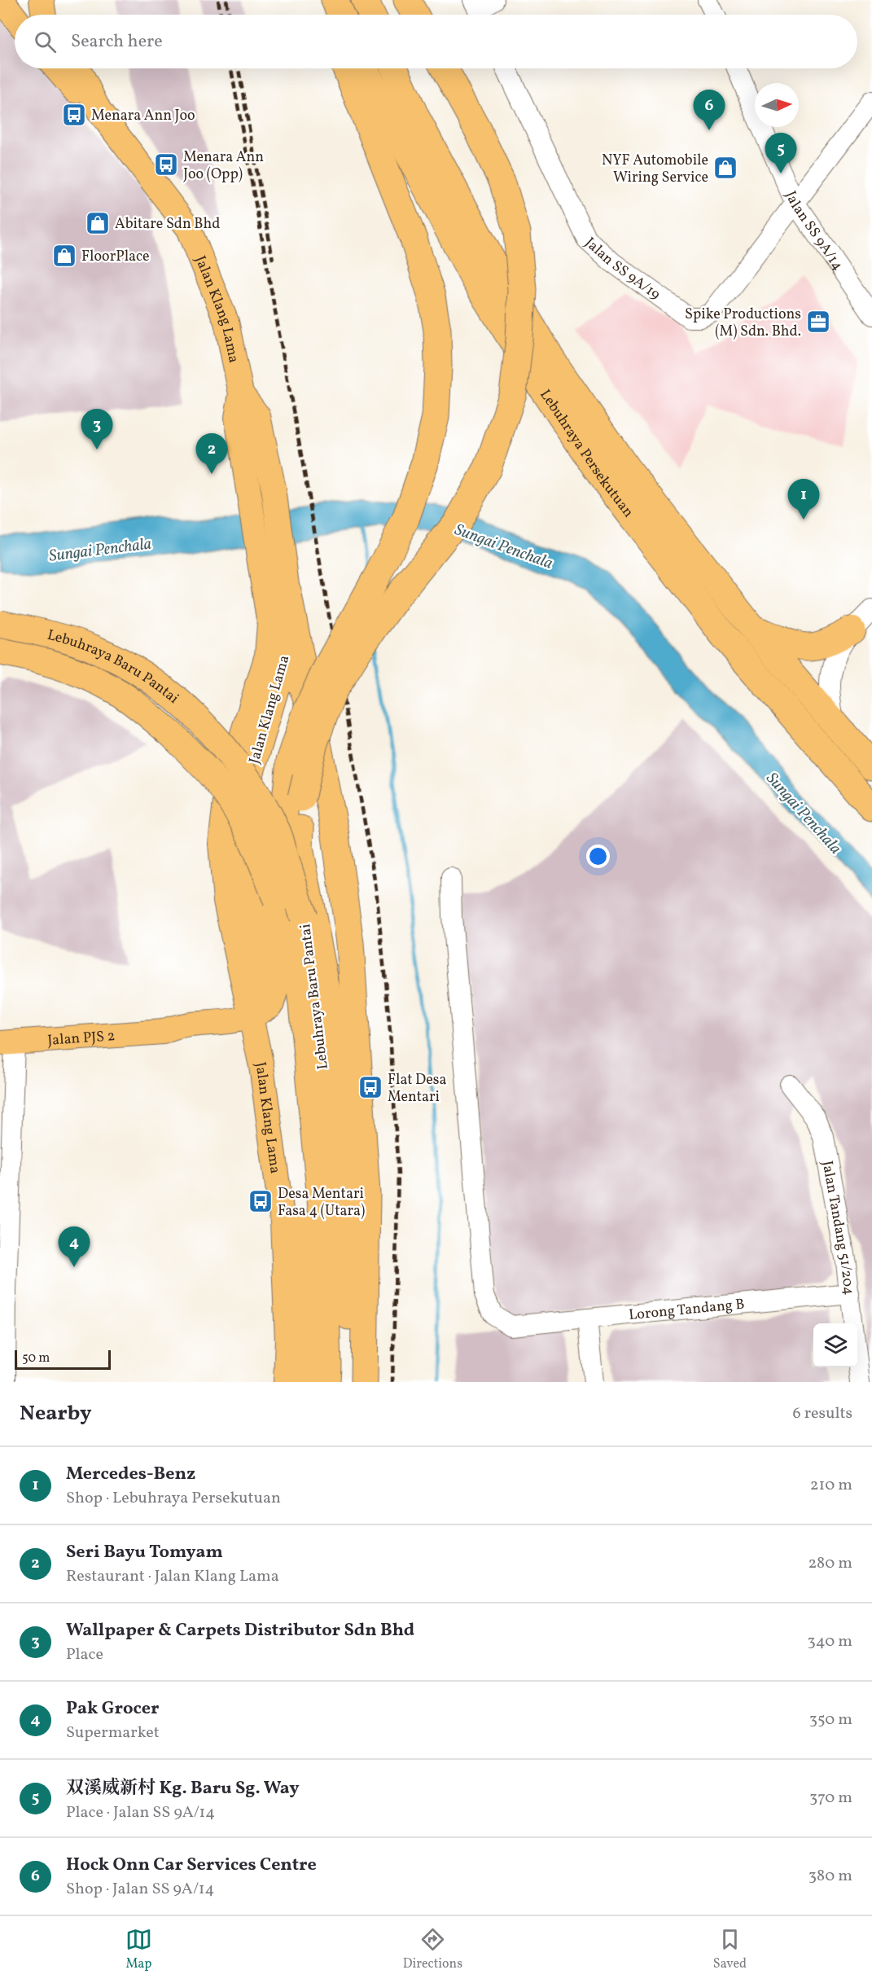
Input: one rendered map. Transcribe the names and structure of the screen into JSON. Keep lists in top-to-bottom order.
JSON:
{
  "streets": {
    "highway": ["Lebuhraya Persekutuan", "Lebuhraya Baru Pantai"],
    "main road": ["Jalan Klang Lama", "Jalan PJS 2"],
    "street": [
      "Jalan SS 9A/14",
      "Jalan SS 9A/19",
      "Jalan Tandang 51/204",
      "Lorong Tandang B"
    ]
  },
  "crossings": [
    ["Jalan SS 9A/14", "Jalan SS 9A/19"],
    ["Jalan Klang Lama", "Jalan PJS 2"],
    ["Jalan Tandang 51/204", "Lorong Tandang B"]
  ],
  "water": ["Sungai Penchala"],
  "places": {
    "bus stop": [
      "Menara Ann Joo",
      "Menara Ann Joo (Opp)",
      "Flat Desa Mentari",
      "Desa Mentari Fasa 4 (Utara)"
    ],
    "shop": ["NYF Automobile Wiring Service", "Abitare Sdn Bhd", "FloorPlace"],
    "office": ["Spike Productions (M) Sdn. Bhd."]
  },
  "scale_bar": "50 m",
  "north": "right",
  "page": {
    "search": "Search here",
    "pins": [
      "6",
      "5",
      "3",
      "2",
      "1",
      "4"
    ],
    "scale": "50 m",
    "heading": ["Nearby", "6 results"],
    "list": [
      {
        "mark": "1",
        "name": "Mercedes-Benz",
        "note": "Shop · Lebuhraya Persekutuan",
        "value": "210 m"
      },
      {
        "mark": "2",
        "name": "Seri Bayu Tomyam",
        "note": "Restaurant · Jalan Klang Lama",
        "value": "280 m"
      },
      {
        "mark": "3",
        "name": "Wallpaper & Carpets Distributor Sdn Bhd",
        "note": "Place",
        "value": "340 m"
      },
      {
        "mark": "4",
        "name": "Pak Grocer",
        "note": "Supermarket",
        "value": "350 m"
      },
      {
        "mark": "5",
        "name": "双溪威新村 Kg. Baru Sg. Way",
        "note": "Place · Jalan SS 9A/14",
        "value": "370 m"
      },
      {
        "mark": "6",
        "name": "Hock Onn Car Services Centre",
        "note": "Shop · Jalan SS 9A/14",
        "value": "380 m"
      }
    ],
    "nav": ["Map", "Directions", "Saved"]
  }
}
